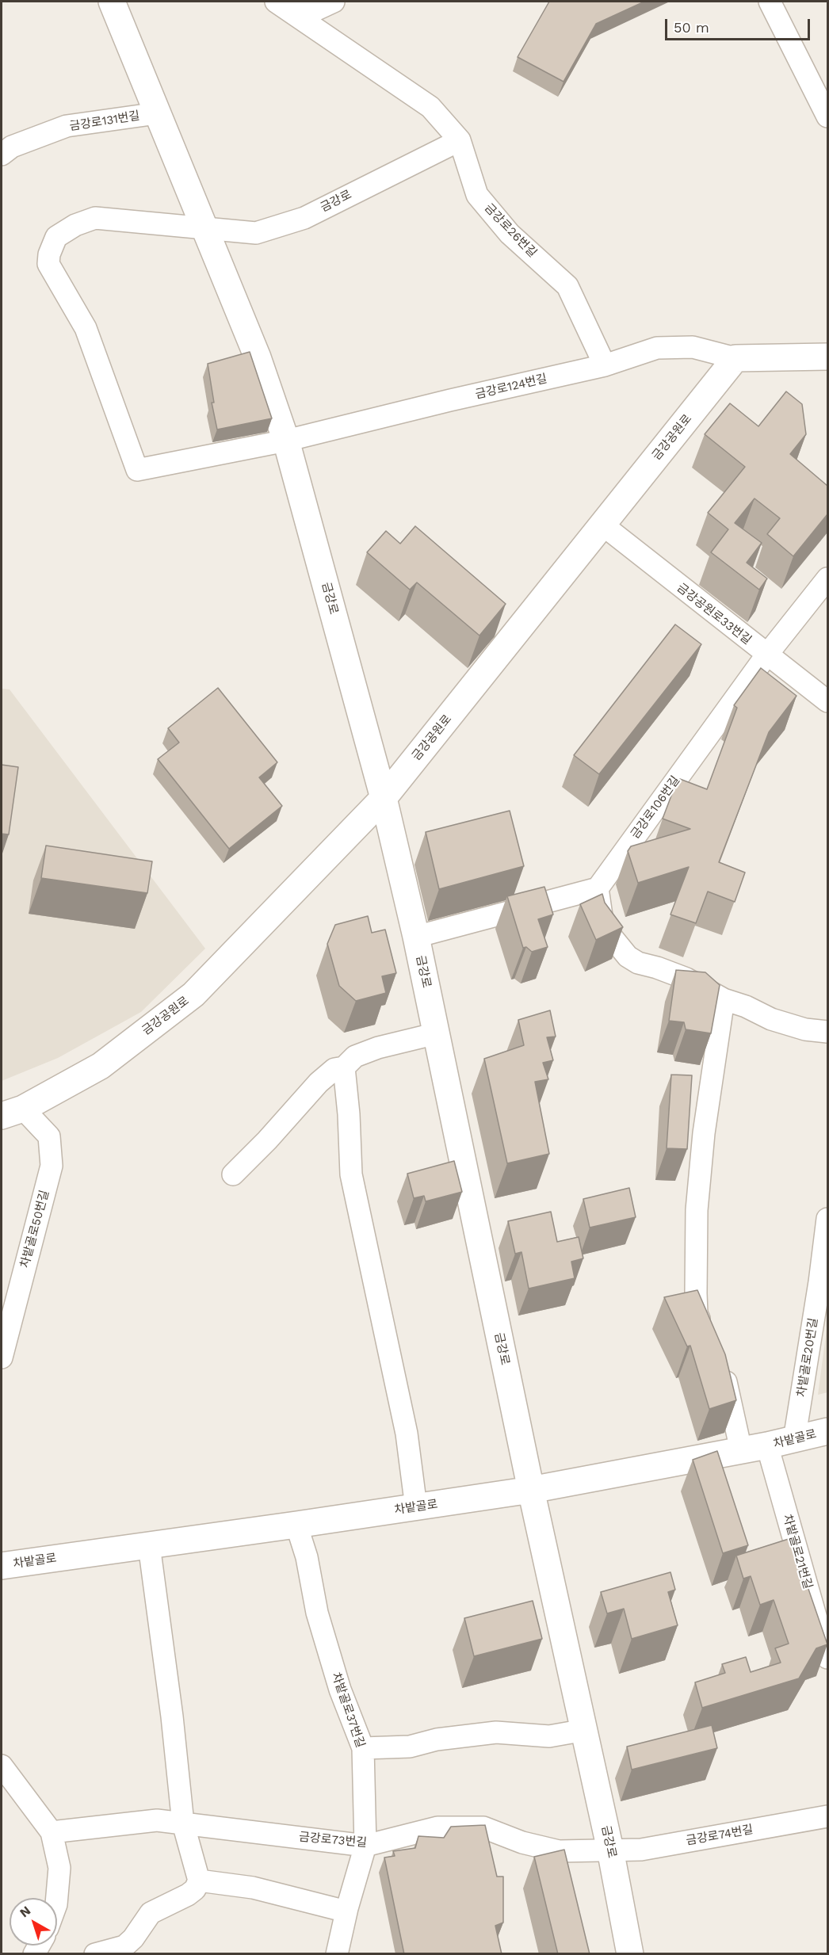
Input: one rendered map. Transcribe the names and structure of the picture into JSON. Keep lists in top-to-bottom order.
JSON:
{
  "streets": {
    "street": [
      "금강로131번길",
      "금강로",
      "금강로26번길",
      "금강로124번길",
      "금강공원로",
      "금강공원로33번길",
      "금강로106번길",
      "차밭골로50번길",
      "차밭골로20번길",
      "차밭골로",
      "차밭골로21번길",
      "차밭골로37번길",
      "금강로74번길",
      "금강로73번길"
    ]
  },
  "crossings": [
    ["금강로131번길", "금강로"],
    ["금강로", "금강로26번길"],
    ["금강로", "금강로124번길"],
    ["금강로", "금강공원로"],
    ["금강로", "차밭골로"],
    ["금강로", "금강로74번길"],
    ["금강로", "금강로73번길"],
    ["금강로26번길", "금강로124번길"],
    ["금강로124번길", "금강공원로"],
    ["금강공원로", "금강공원로33번길"],
    ["금강공원로", "차밭골로50번길"],
    ["금강공원로33번길", "금강로106번길"],
    ["차밭골로20번길", "차밭골로"],
    ["차밭골로", "차밭골로21번길"],
    ["차밭골로", "차밭골로37번길"],
    ["차밭골로37번길", "금강로73번길"],
    ["금강로74번길", "금강로73번길"]
  ],
  "scale_bar": "50 m",
  "north": "top left"
}
